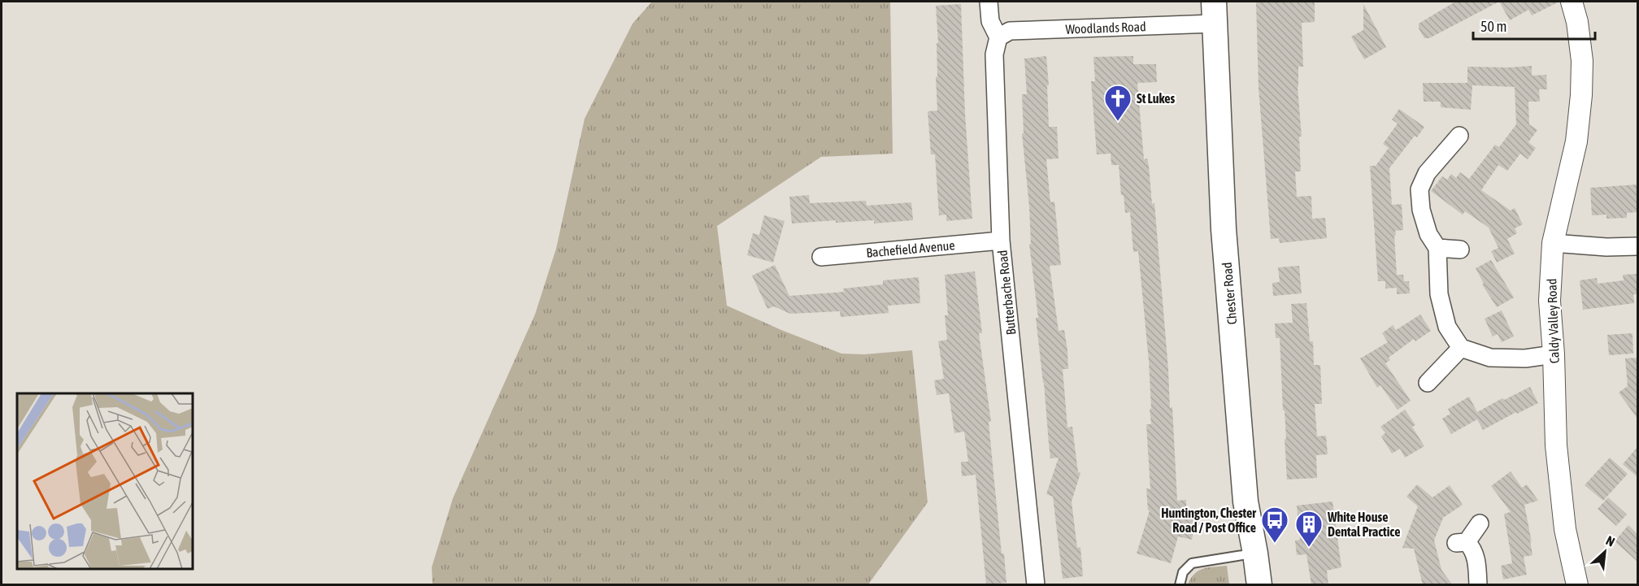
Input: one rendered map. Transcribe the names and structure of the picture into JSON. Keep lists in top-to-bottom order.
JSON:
{
  "streets": {
    "main road": ["Chester Road"],
    "street": [
      "Woodlands Road",
      "Bachefield Avenue",
      "Butterbache Road",
      "Caldy Valley Road"
    ]
  },
  "crossings": [
    ["Woodlands Road", "Butterbache Road"],
    ["Woodlands Road", "Chester Road"],
    ["Bachefield Avenue", "Butterbache Road"]
  ],
  "places": {
    "church": ["St Lukes"],
    "bus stop": ["Huntington, Chester Road / Post Office"],
    "building": ["White House Dental Practice"]
  },
  "scale_bar": "50 m",
  "north": "top right"
}
